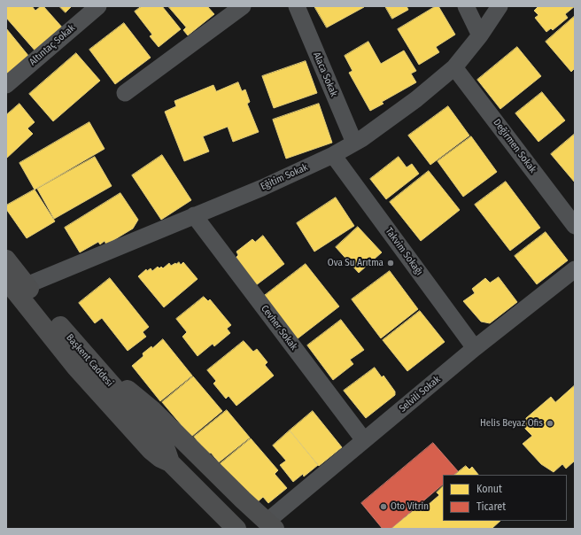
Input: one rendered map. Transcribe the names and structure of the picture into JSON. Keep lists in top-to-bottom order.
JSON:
{
  "streets": {
    "main road": ["Başkent Caddesi"],
    "street": [
      "Altıntaç Sokak",
      "Alaca Sokak",
      "Değirmen Sokak",
      "Eğitim Sokak",
      "Takvim Sokağı",
      "Cevher Sokak",
      "Selvili Sokak"
    ]
  },
  "crossings": [
    ["Alaca Sokak", "Eğitim Sokak"],
    ["Değirmen Sokak", "Eğitim Sokak"],
    ["Eğitim Sokak", "Takvim Sokağı"],
    ["Eğitim Sokak", "Cevher Sokak"],
    ["Eğitim Sokak", "Başkent Caddesi"],
    ["Takvim Sokağı", "Selvili Sokak"],
    ["Cevher Sokak", "Selvili Sokak"]
  ],
  "places": ["Ova Su Arıtma", "Helis Beyaz Ofis", "Oto Vitrin"],
  "legend": ["Konut", "Ticaret"]
}
